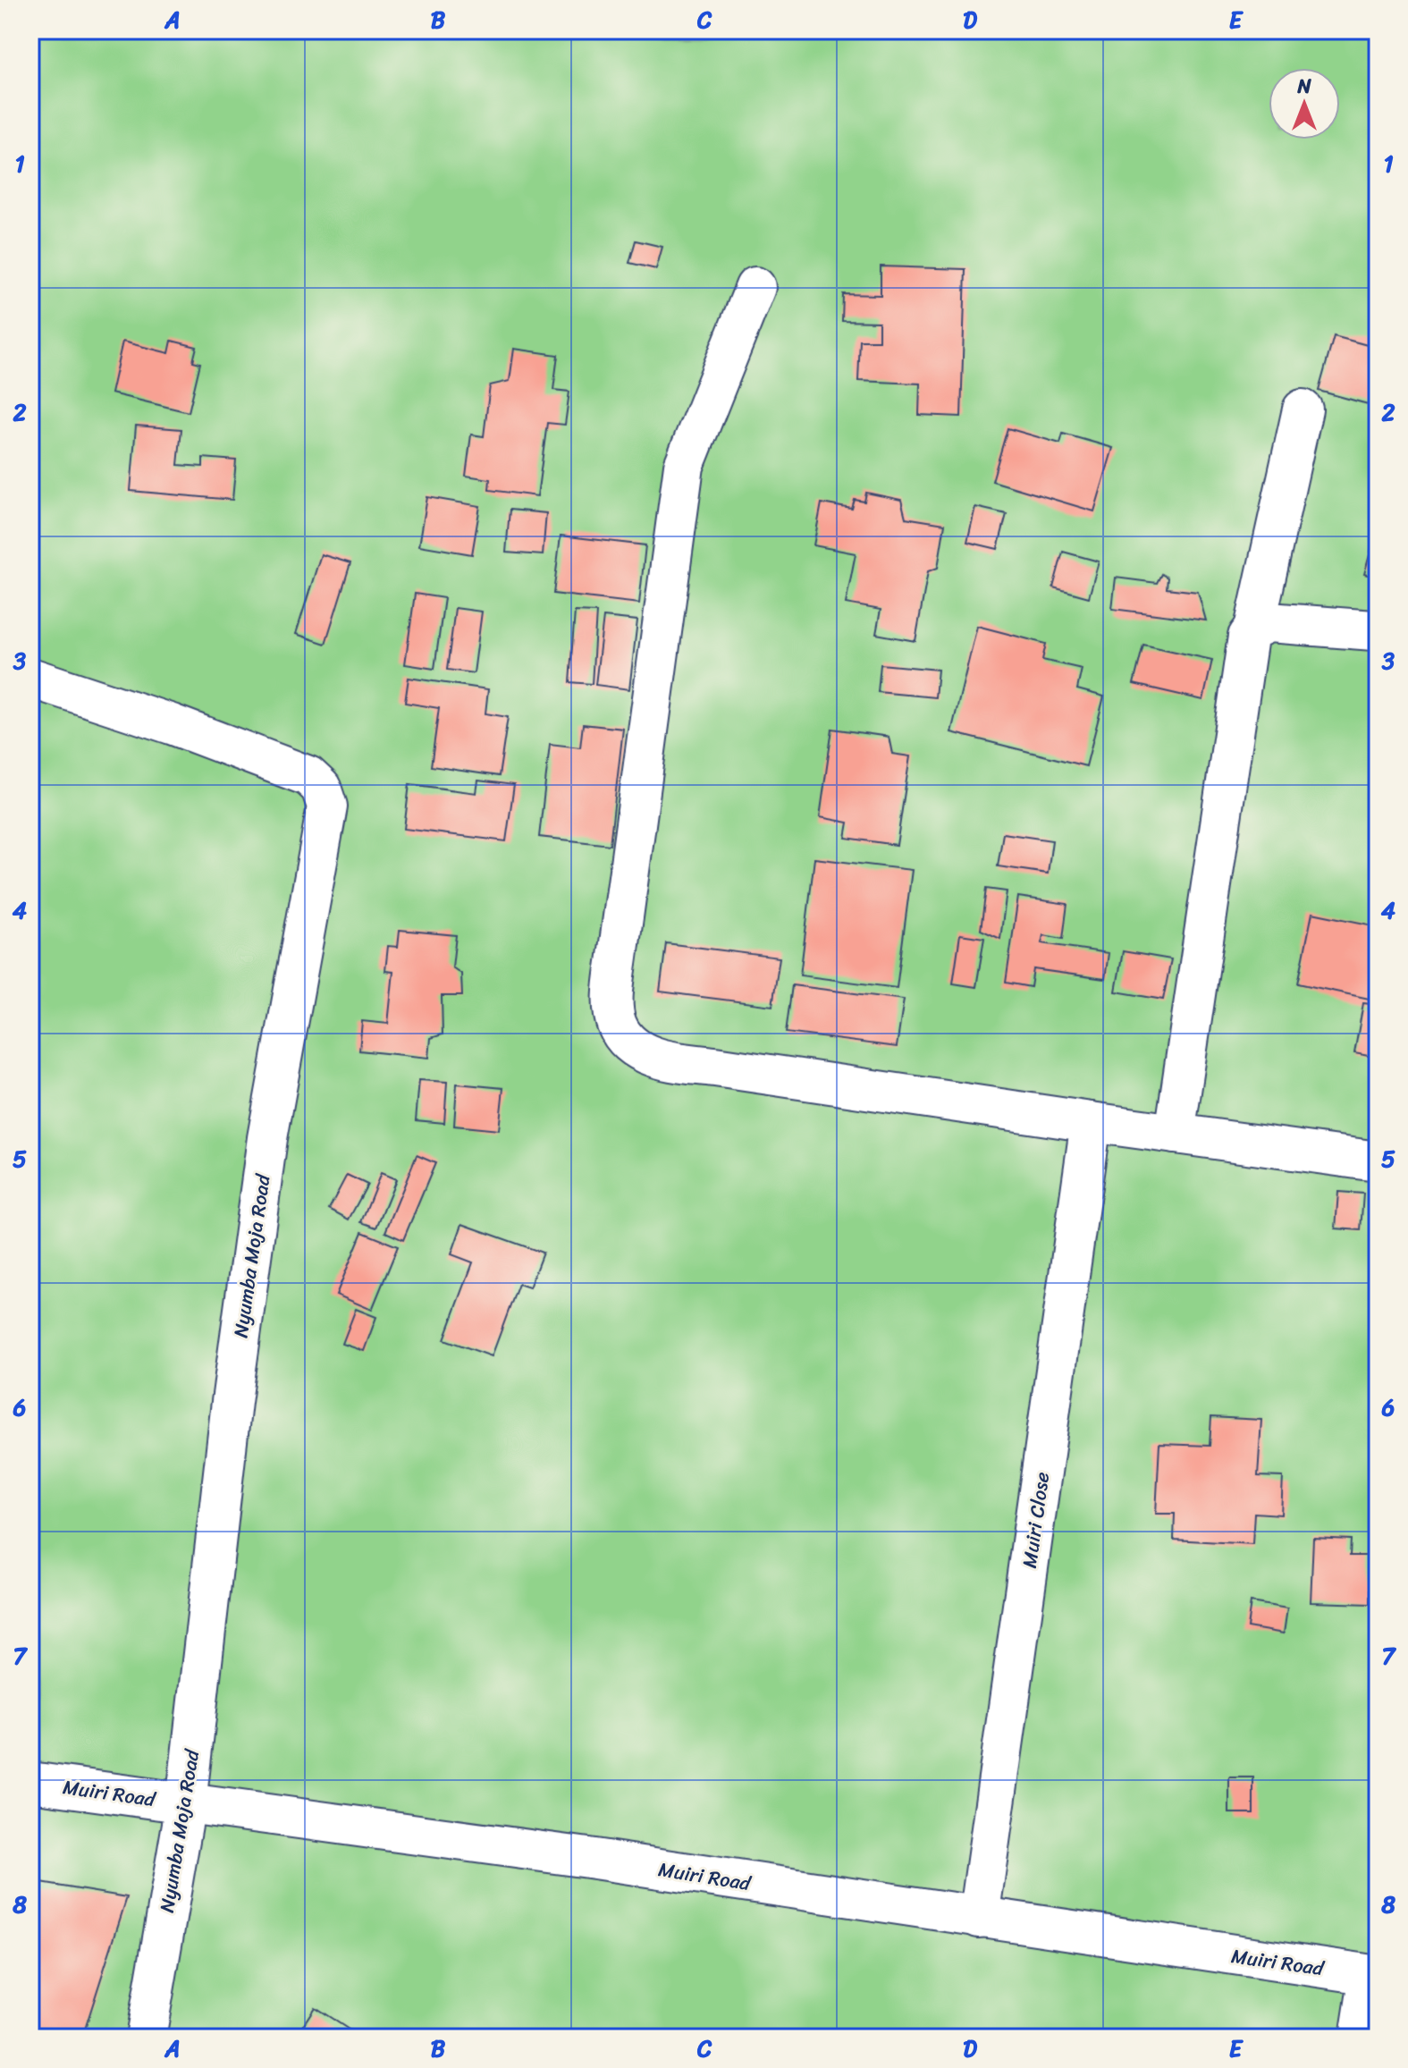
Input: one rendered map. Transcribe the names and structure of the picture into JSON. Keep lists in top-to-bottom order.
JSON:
{
  "streets": {
    "street": ["Nyumba Moja Road", "Muiri Close", "Muiri Road"]
  },
  "crossings": [
    ["Nyumba Moja Road", "Muiri Road"],
    ["Muiri Close", "Muiri Road"]
  ],
  "north": "top",
  "grid": {
    "columns": [
      "A",
      "B",
      "C",
      "D",
      "E"
    ],
    "rows": [
      "1",
      "2",
      "3",
      "4",
      "5",
      "6",
      "7",
      "8"
    ]
  }
}
